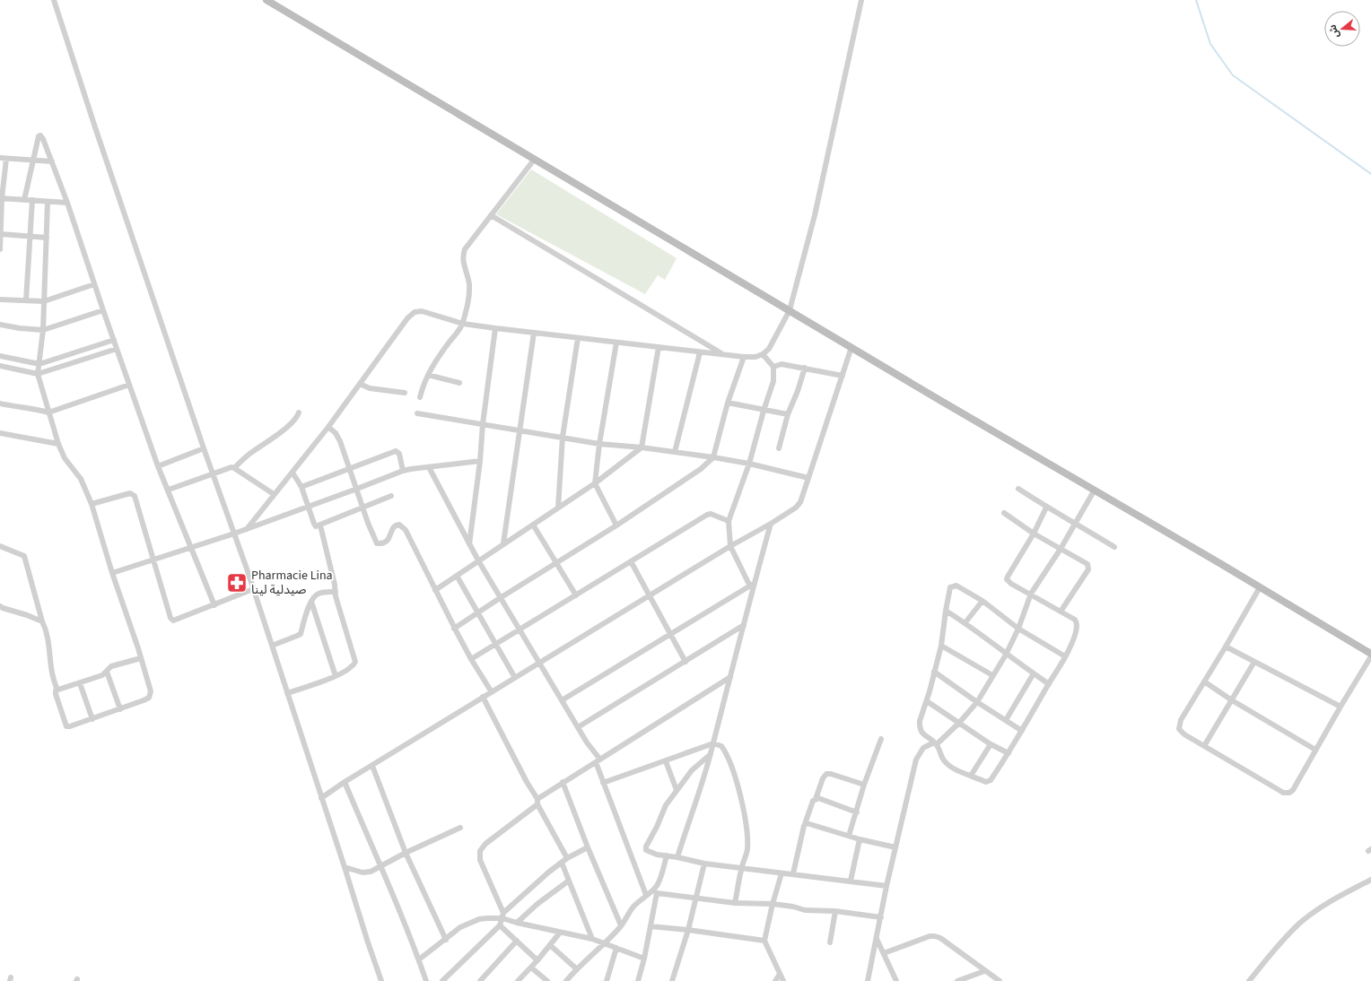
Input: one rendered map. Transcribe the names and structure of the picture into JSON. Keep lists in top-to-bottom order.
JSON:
{
  "places": {
    "pharmacy": ["Pharmacie Lina صيدلية لينا"]
  },
  "north": "left"
}
